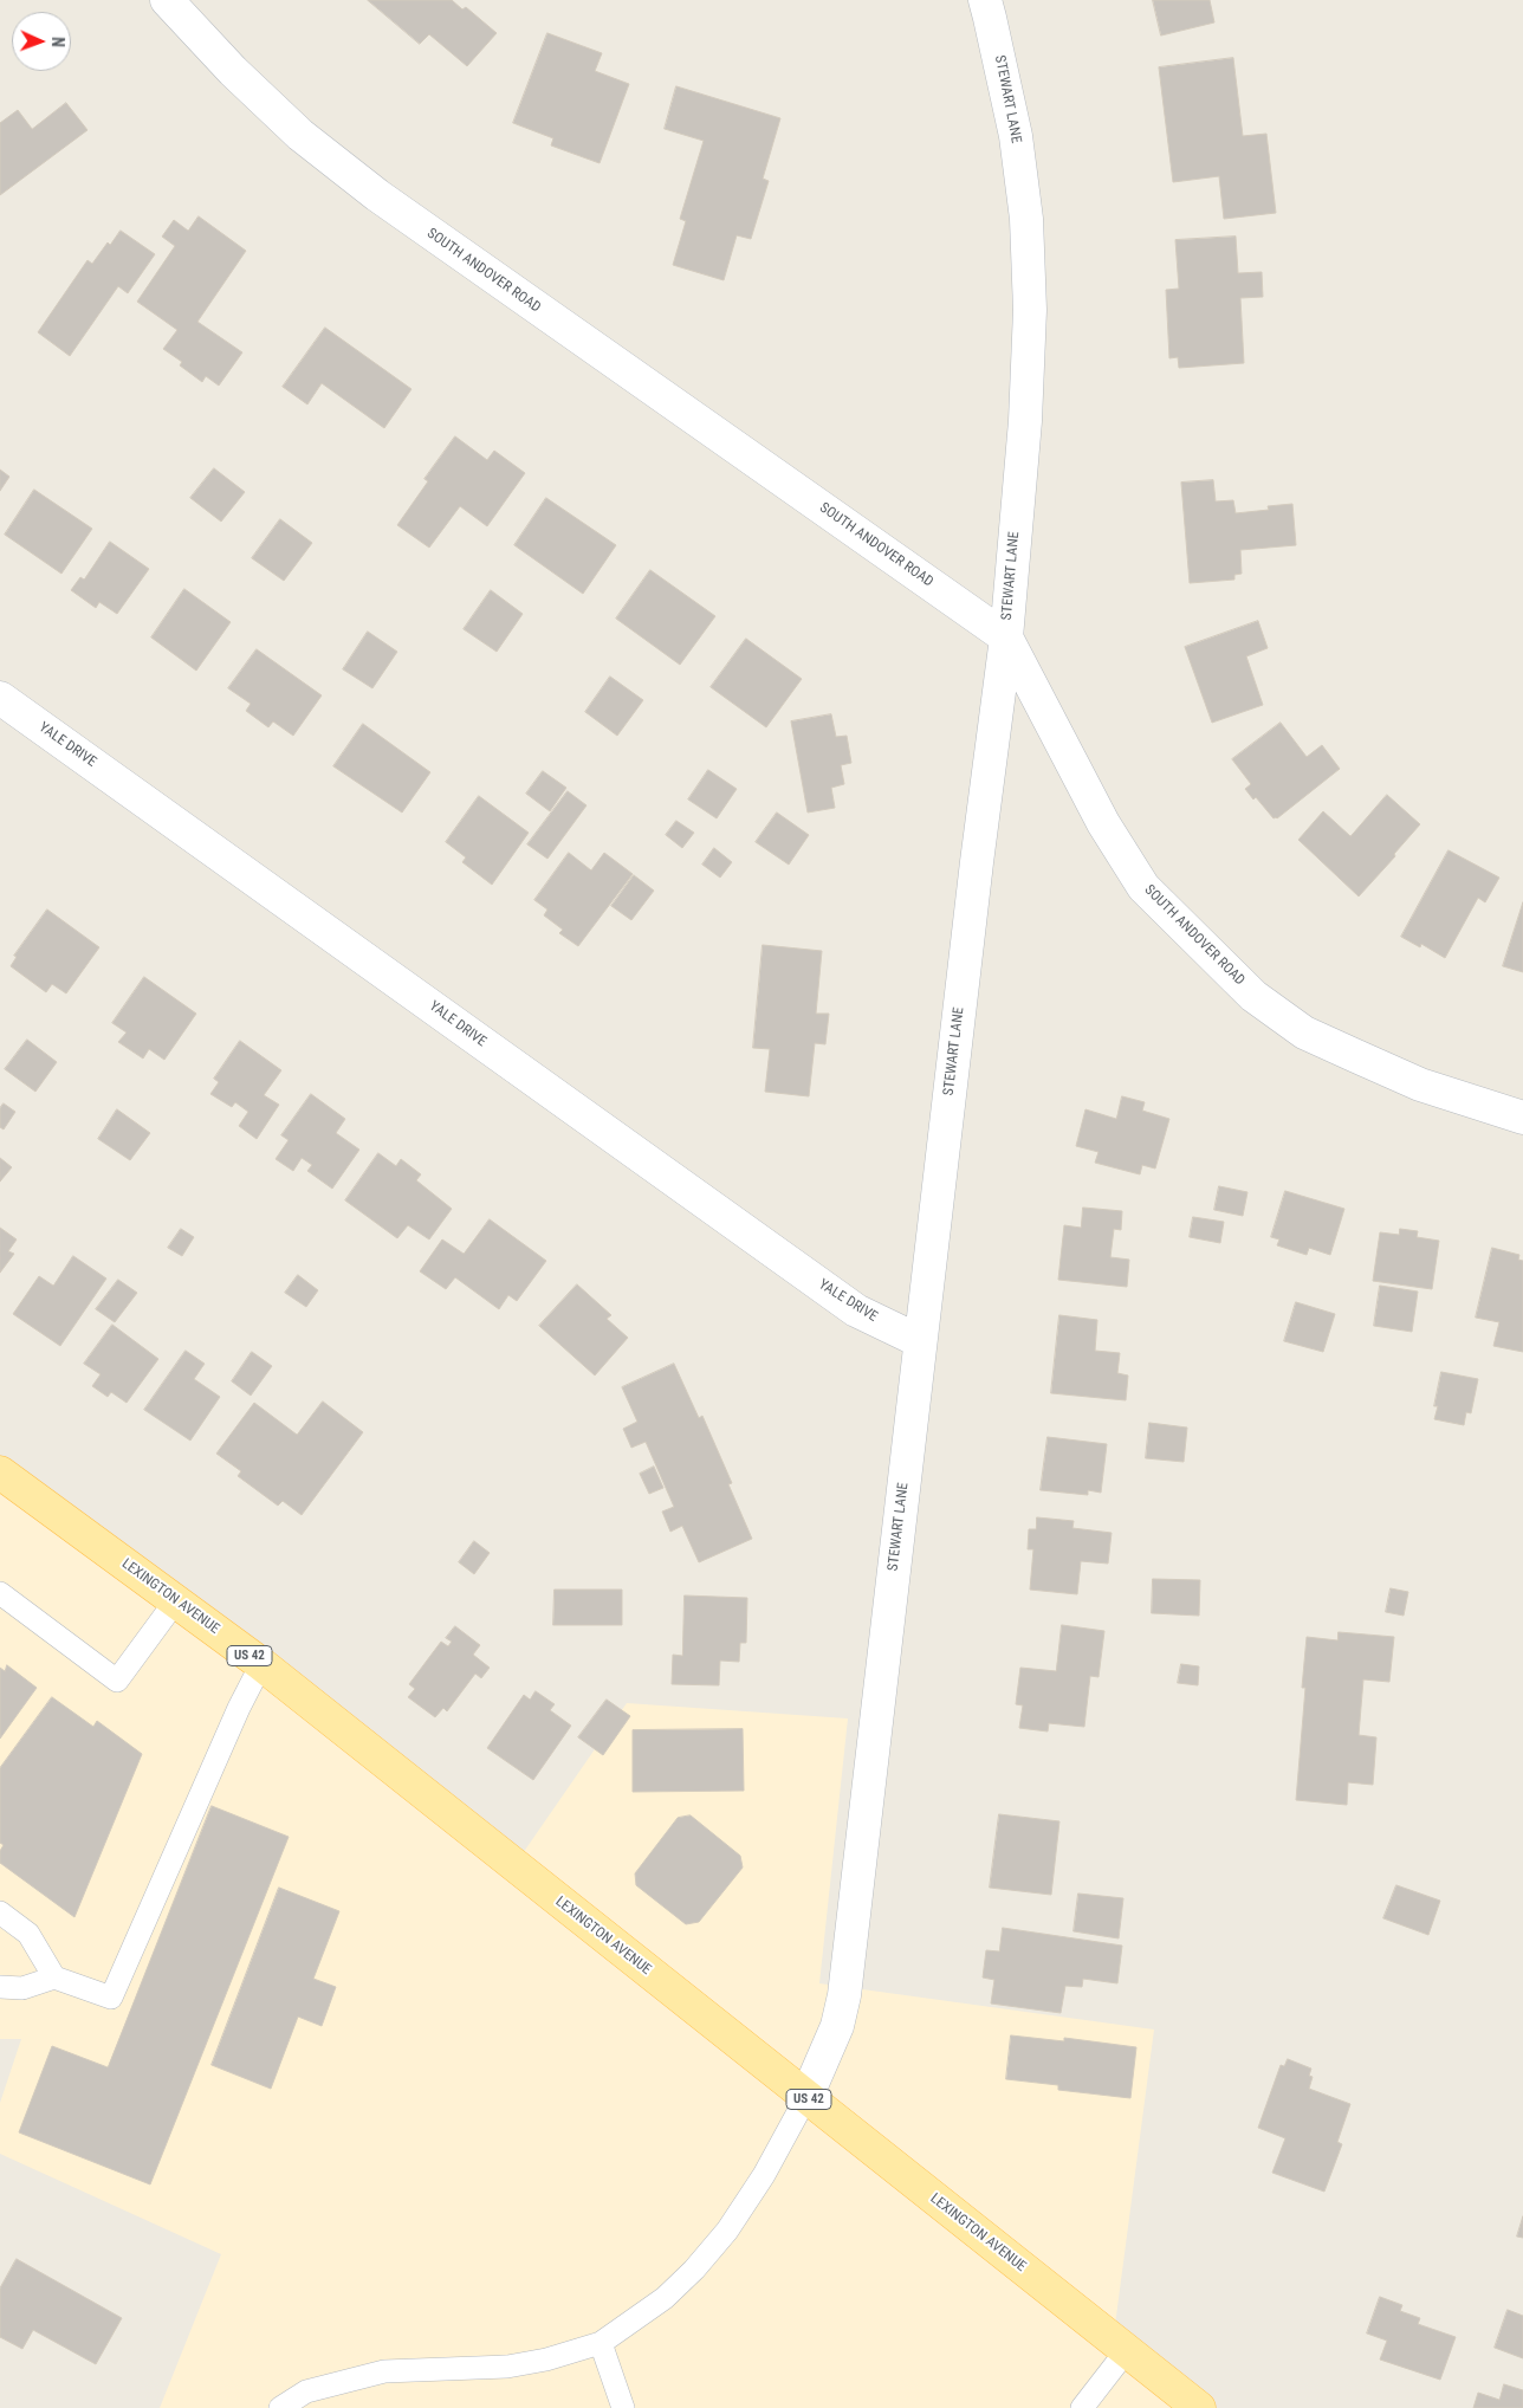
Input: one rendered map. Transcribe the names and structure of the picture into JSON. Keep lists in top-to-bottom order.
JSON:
{
  "streets": {
    "main road": ["LEXINGTON AVENUE", "US 42"],
    "street": ["STEWART LANE", "SOUTH ANDOVER ROAD", "YALE DRIVE"]
  },
  "crossings": [
    ["STEWART LANE", "SOUTH ANDOVER ROAD"],
    ["STEWART LANE", "YALE DRIVE"],
    ["STEWART LANE", "LEXINGTON AVENUE"]
  ],
  "north": "right"
}
